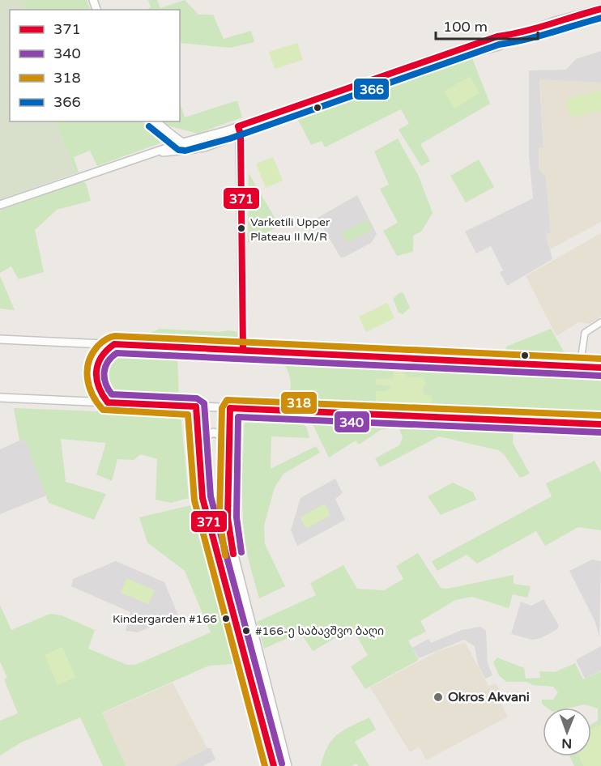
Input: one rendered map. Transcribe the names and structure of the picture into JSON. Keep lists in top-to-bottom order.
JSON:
{
  "places": [
    "Varketili Upper Plateau II M/R",
    "Kindergarden #166",
    "#166-ე საბავშვო ბაღი",
    "Okros Akvani"
  ],
  "lines": [
    "transit line 371",
    "transit line 366",
    "transit line 318",
    "transit line 340"
  ],
  "legend": [
    "371",
    "340",
    "318",
    "366"
  ],
  "scale_bar": "100 m",
  "north": "bottom"
}
